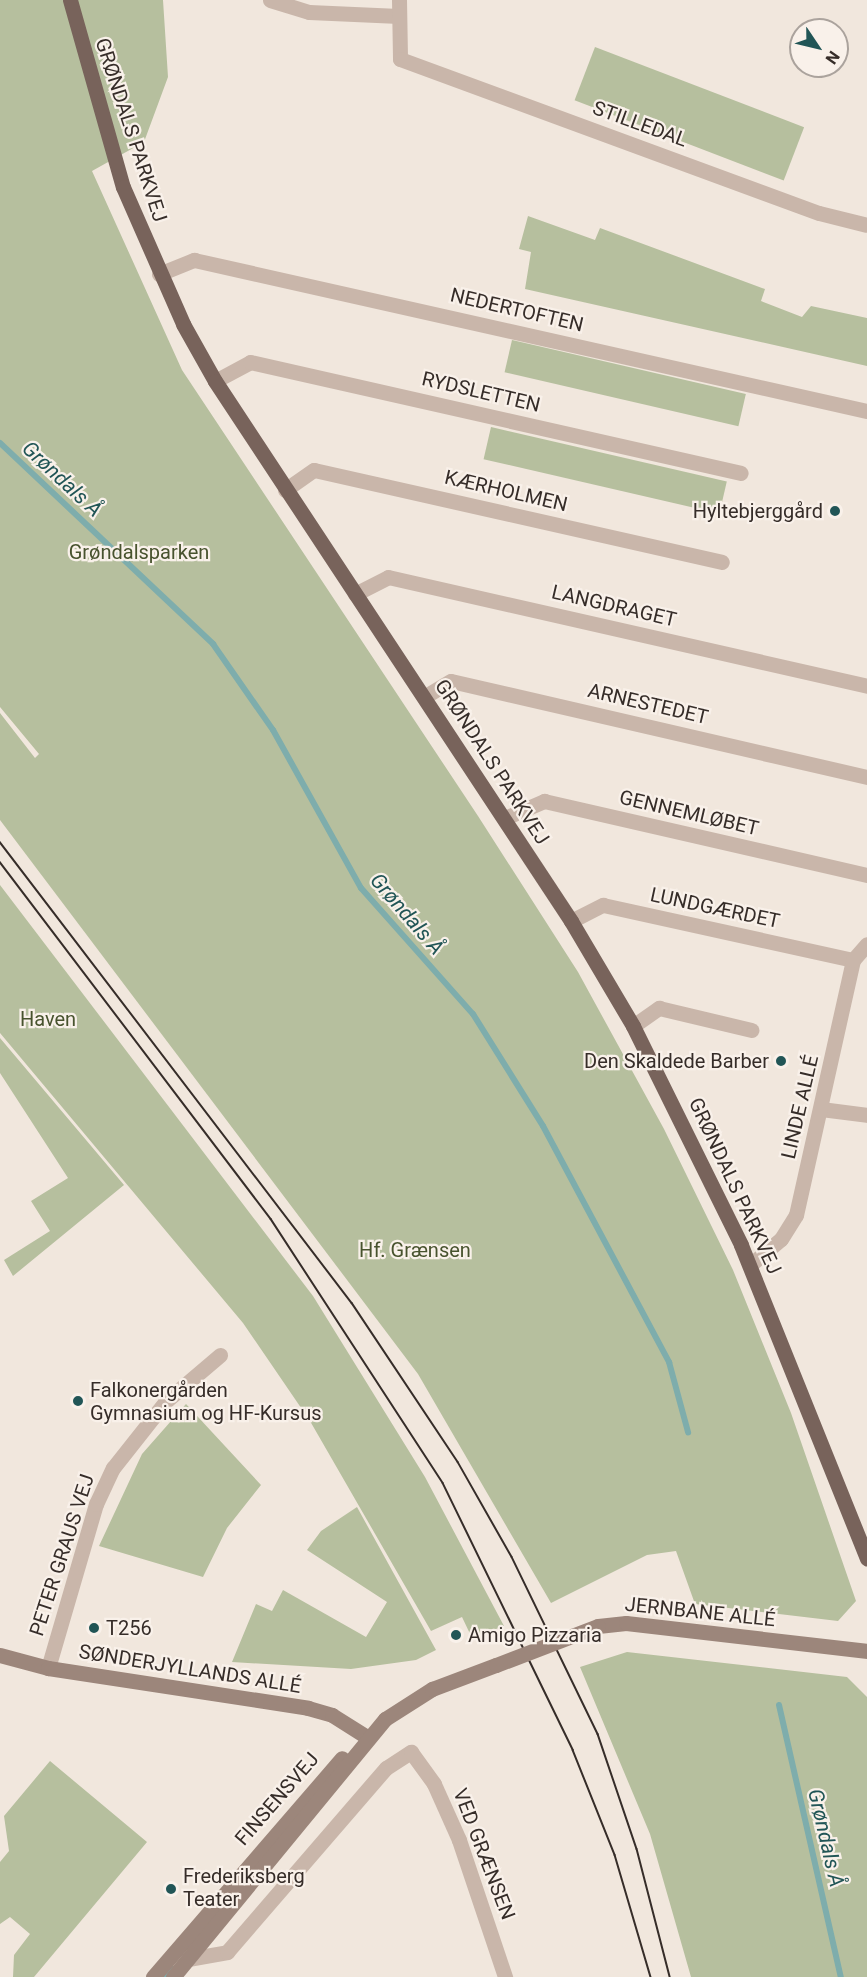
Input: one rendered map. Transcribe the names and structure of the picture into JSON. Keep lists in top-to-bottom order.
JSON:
{
  "streets": {
    "main road": ["GRØNDALS PARKVEJ"],
    "street": [
      "STILLEDAL",
      "NEDERTOFTEN",
      "RYDSLETTEN",
      "KÆRHOLMEN",
      "LANGDRAGET",
      "ARNESTEDET",
      "GENNEMLØBET",
      "LUNDGÆRDET",
      "LINDE ALLÉ",
      "PETER GRAUS VEJ",
      "JERNBANE ALLÉ",
      "SØNDERJYLLANDS ALLÉ",
      "FINSENSVEJ",
      "VED GRÆNSEN"
    ]
  },
  "crossings": [
    ["GRØNDALS PARKVEJ", "NEDERTOFTEN"],
    ["GRØNDALS PARKVEJ", "RYDSLETTEN"],
    ["GRØNDALS PARKVEJ", "KÆRHOLMEN"],
    ["GRØNDALS PARKVEJ", "LANGDRAGET"],
    ["GRØNDALS PARKVEJ", "ARNESTEDET"],
    ["GRØNDALS PARKVEJ", "GENNEMLØBET"],
    ["GRØNDALS PARKVEJ", "LUNDGÆRDET"],
    ["GRØNDALS PARKVEJ", "LINDE ALLÉ"],
    ["LUNDGÆRDET", "LINDE ALLÉ"],
    ["PETER GRAUS VEJ", "SØNDERJYLLANDS ALLÉ"],
    ["JERNBANE ALLÉ", "FINSENSVEJ"],
    ["SØNDERJYLLANDS ALLÉ", "FINSENSVEJ"],
    ["FINSENSVEJ", "VED GRÆNSEN"]
  ],
  "water": ["Grøndals Å"],
  "parks": ["Grøndalsparken", "Haven", "Hf. Grænsen"],
  "places": [
    "Hyltebjerggård",
    "Den Skaldede Barber",
    "Falkonergården Gymnasium og HF-Kursus",
    "T256",
    "Amigo Pizzaria",
    "Frederiksberg Teater"
  ],
  "north": "bottom right"
}
